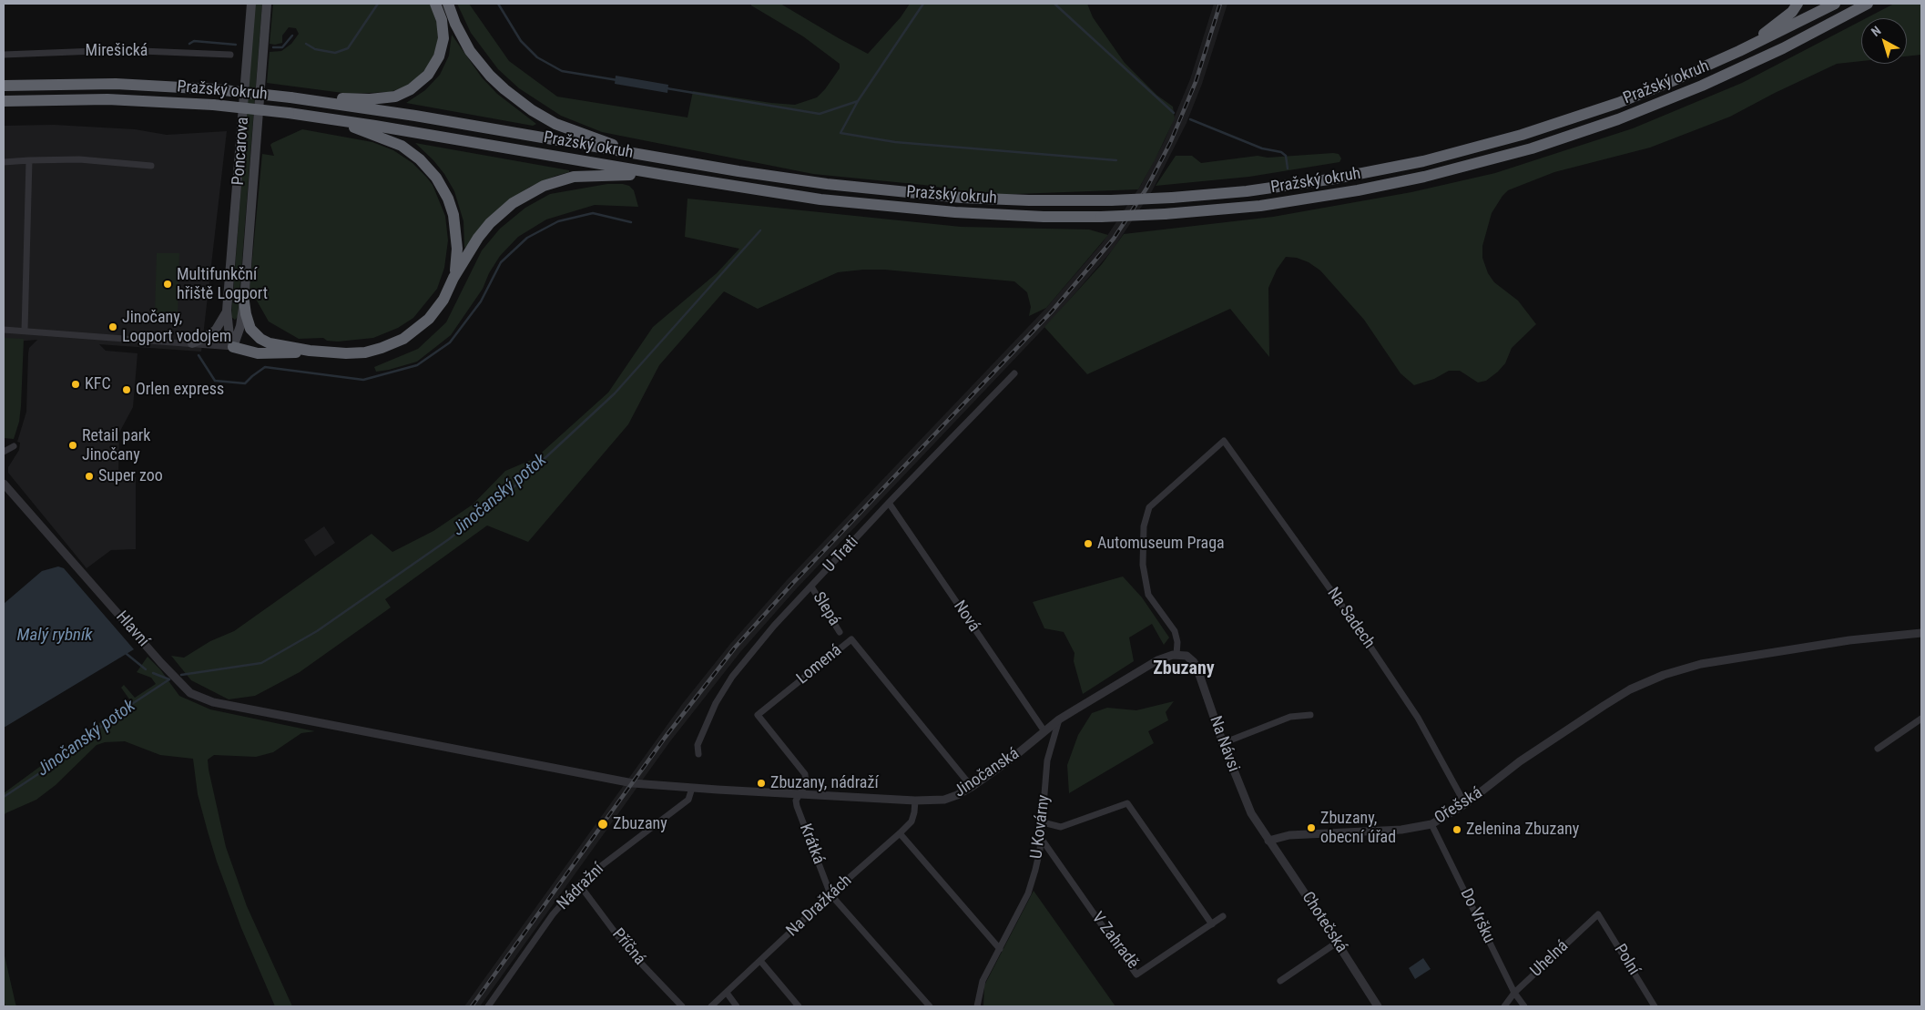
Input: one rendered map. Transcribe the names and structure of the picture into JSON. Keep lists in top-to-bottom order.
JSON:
{
  "streets": {
    "highway": ["Pražský okruh"],
    "main road": ["Poncarova"],
    "street": [
      "Mirešická",
      "U Trati",
      "Slepá",
      "Nová",
      "Na Sadech",
      "Hlavní",
      "Lomená",
      "Na Návsi",
      "Jinočanská",
      "Ořešská",
      "U Kovárny",
      "Krátká",
      "Nádražní",
      "Na Dražkách",
      "Do Vršku",
      "Chotečská",
      "V Zahradě",
      "Příčná",
      "Uhelná",
      "Polní"
    ]
  },
  "crossings": [
    ["U Trati", "Slepá"],
    ["U Trati", "Nová"],
    ["Nová", "Jinočanská"],
    ["Na Sadech", "Na Návsi"],
    ["Na Sadech", "Jinočanská"],
    ["Na Sadech", "Ořešská"],
    ["Hlavní", "Jinočanská"],
    ["Lomená", "Jinočanská"],
    ["Lomená", "Krátká"],
    ["Na Návsi", "Jinočanská"],
    ["Na Návsi", "Ořešská"],
    ["Na Návsi", "Chotečská"],
    ["Jinočanská", "U Kovárny"],
    ["Jinočanská", "Krátká"],
    ["Jinočanská", "Nádražní"],
    ["Jinočanská", "Na Dražkách"],
    ["Ořešská", "Do Vršku"],
    ["Ořešská", "Chotečská"],
    ["U Kovárny", "V Zahradě"],
    ["Krátká", "Na Dražkách"],
    ["Nádražní", "Příčná"],
    ["Do Vršku", "Uhelná"],
    ["Uhelná", "Polní"]
  ],
  "districts": ["Zbuzany"],
  "water": ["Jinočanský potok", "Malý rybník"],
  "places": [
    "Multifunkční hřiště Logport",
    "Jinočany, Logport vodojem",
    "KFC",
    "Orlen express",
    "Retail park Jinočany",
    "Super zoo",
    "Automuseum Praga",
    "Zbuzany, nádraží",
    "Zbuzany",
    "Zbuzany, obecní úřad",
    "Zelenina Zbuzany"
  ],
  "north": "top left"
}
